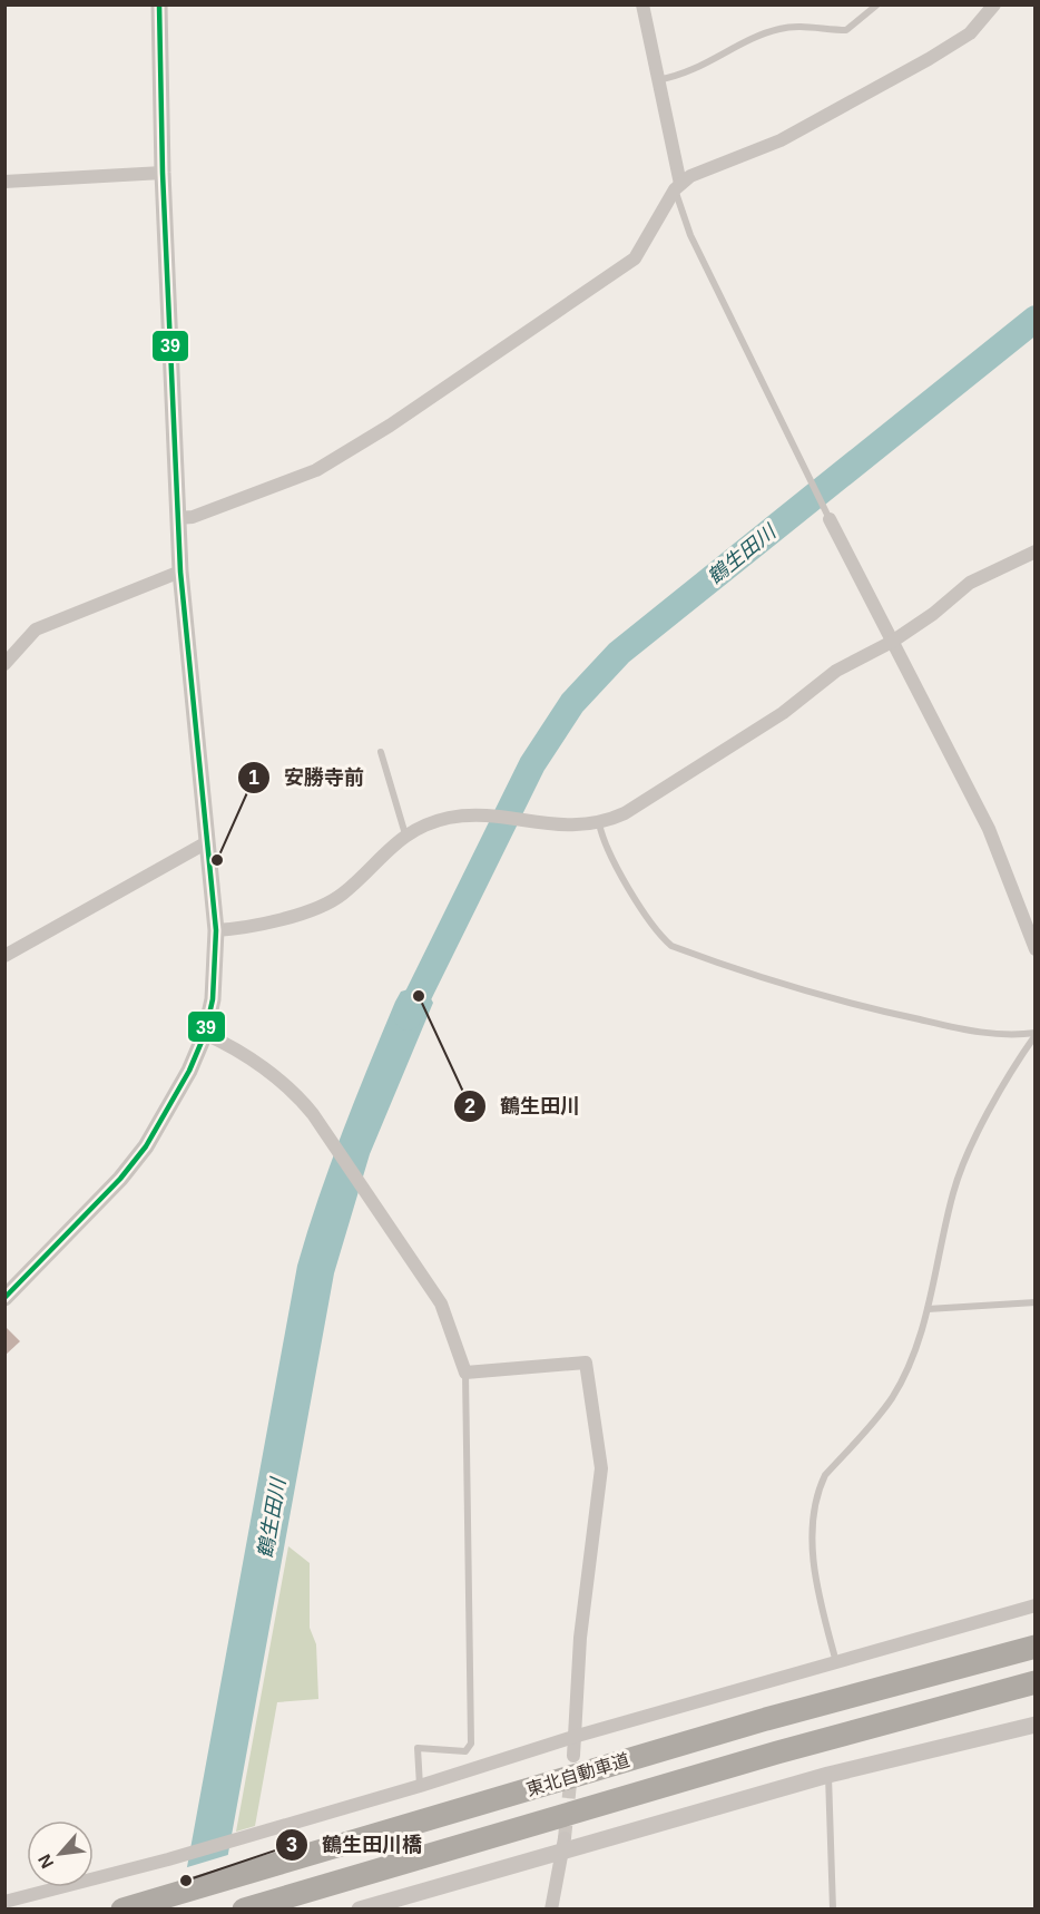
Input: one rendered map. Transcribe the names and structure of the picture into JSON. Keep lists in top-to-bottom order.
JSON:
{
  "streets": {
    "highway": ["東北自動車道"]
  },
  "water": ["鶴生田川"],
  "places": ["安勝寺前", "鶴生田川", "鶴生田川橋"],
  "lines": ["transit line 39"],
  "north": "bottom left"
}
